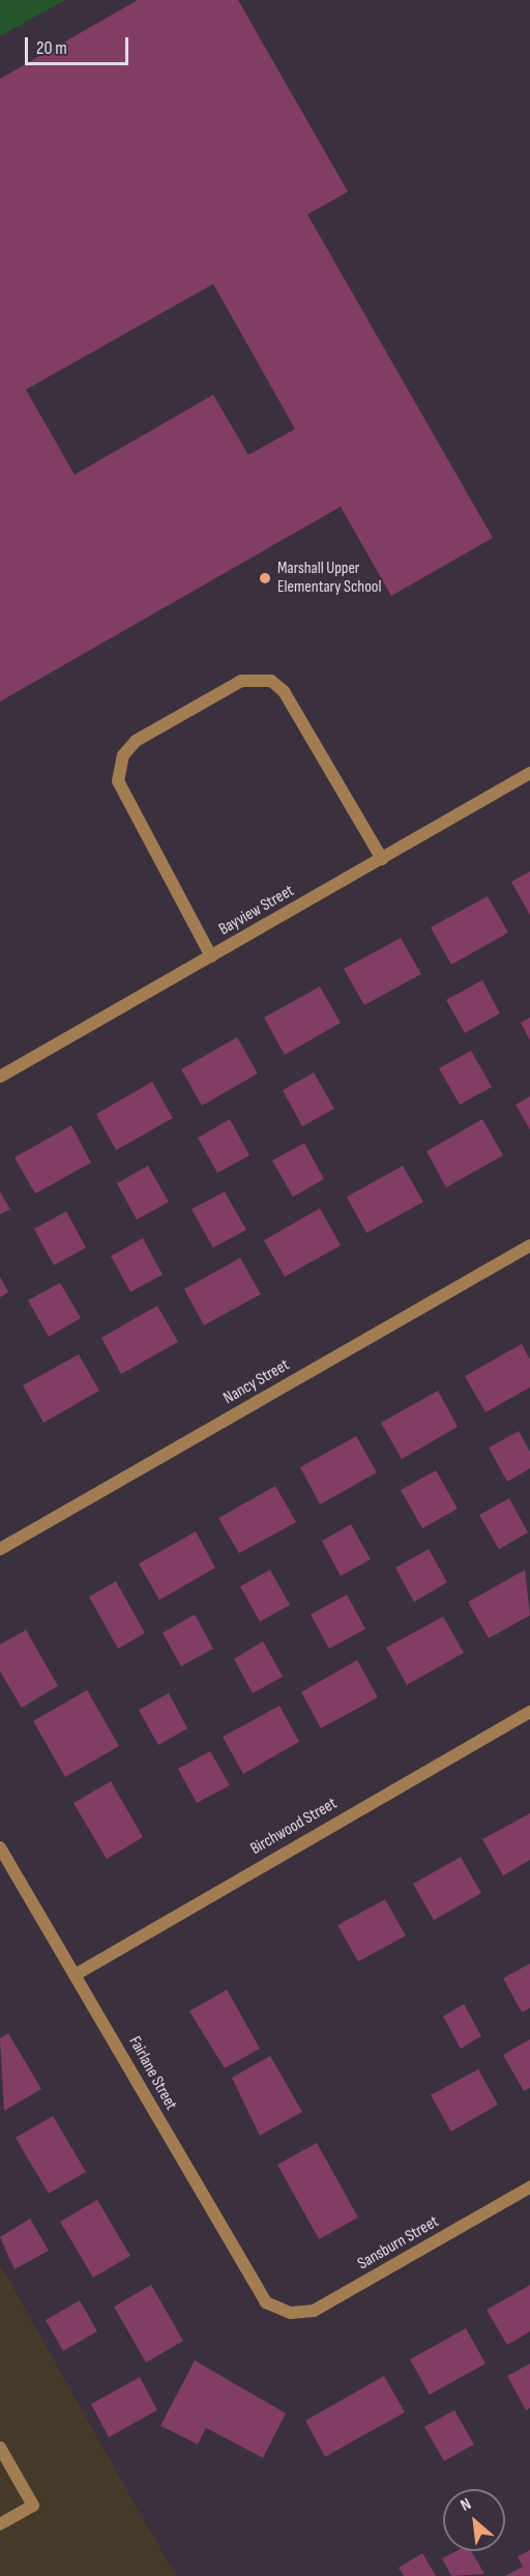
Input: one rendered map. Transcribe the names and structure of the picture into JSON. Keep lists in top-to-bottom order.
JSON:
{
  "streets": {
    "street": [
      "Bayview Street",
      "Nancy Street",
      "Birchwood Street",
      "Fairlane Street",
      "Sansburn Street"
    ]
  },
  "crossings": [
    ["Birchwood Street", "Fairlane Street"],
    ["Fairlane Street", "Sansburn Street"]
  ],
  "places": ["Marshall Upper Elementary School"],
  "scale_bar": "20 m",
  "north": "top left"
}
